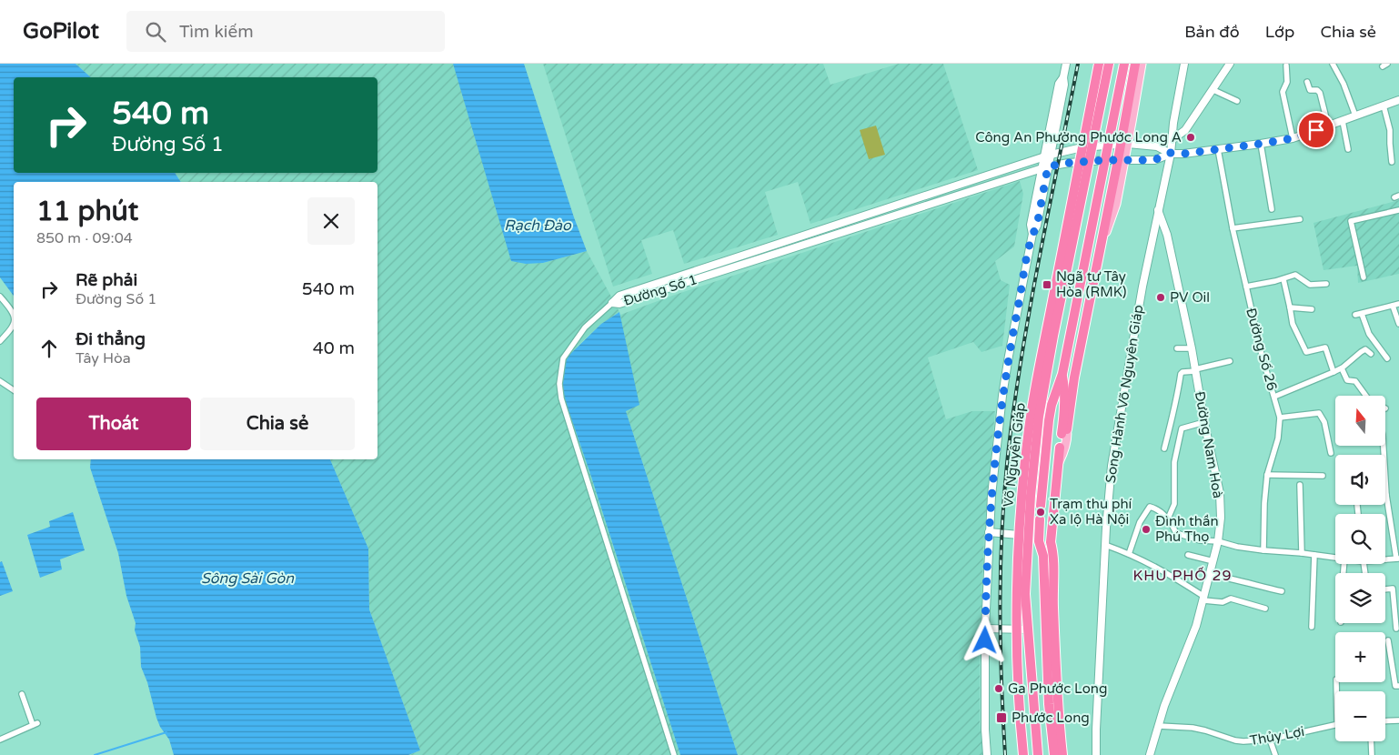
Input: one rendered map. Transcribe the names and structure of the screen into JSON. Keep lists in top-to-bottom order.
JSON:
{
  "streets": {
    "highway": ["Võ Nguyên Giáp"],
    "main road": ["Đường Số 1", "Song Hành Võ Nguyên Giáp", "Đường Nam Hoà"],
    "street": ["Đường Số 26", "Thủy Lợi"]
  },
  "crossings": [
    ["Đường Số 1", "Song Hành Võ Nguyên Giáp"],
    ["Đường Số 1", "Võ Nguyên Giáp"],
    ["Song Hành Võ Nguyên Giáp", "Đường Nam Hoà"],
    ["Đường Nam Hoà", "Thủy Lợi"]
  ],
  "districts": ["KHU PHỐ 29"],
  "water": ["Rạch Đào", "Sông Sài Gòn"],
  "places": {
    "other": [
      "Công An Phường Phước Long A",
      "PV Oil",
      "Trạm thu phí Xa lộ Hà Nội",
      "Đình thần Phú Thọ",
      "Ga Phước Long"
    ],
    "transit": ["Ngã tư Tây Hòa (RMK)", "Phước Long"]
  },
  "north": "top",
  "page": {
    "header": "GoPilot",
    "search": "Tìm kiếm",
    "nav": ["Bản đồ", "Lớp", "Chia sẻ"],
    "turn": ["540 m", "Đường Số 1"],
    "heading": ["11 phút", "850 m · 09:04"],
    "list": [
      {
        "name": "Rẽ phải",
        "note": "Đường Số 1",
        "value": "540 m"
      },
      {
        "name": "Đi thẳng",
        "note": "Tây Hòa",
        "value": "40 m"
      }
    ],
    "buttons": ["Thoát", "Chia sẻ"],
    "map_buttons": ["+", "−"]
  }
}
